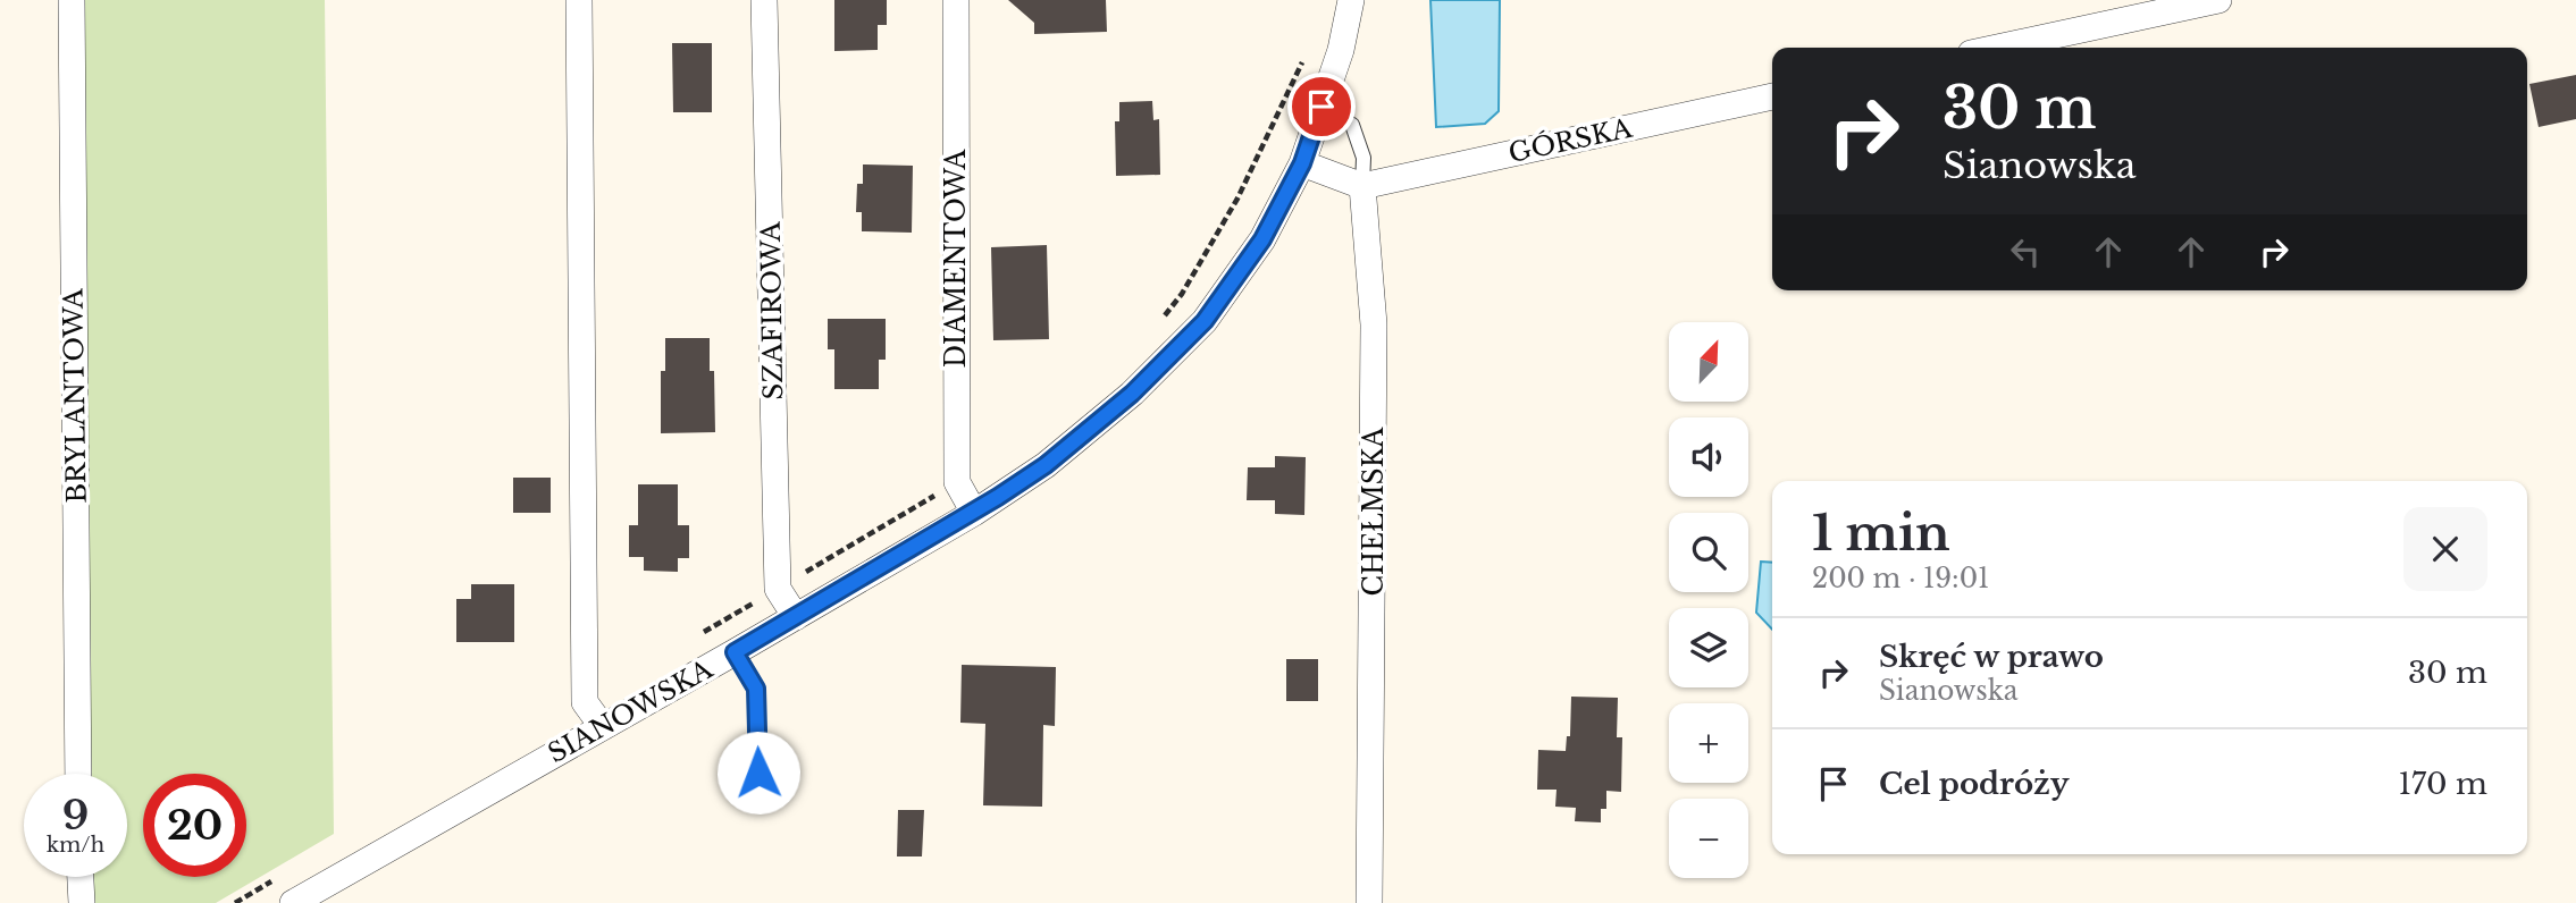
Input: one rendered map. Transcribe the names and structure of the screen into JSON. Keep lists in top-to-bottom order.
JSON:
{
  "streets": {
    "street": [
      "GÓRSKA",
      "DIAMENTOWA",
      "SZAFIROWA",
      "BRYLANTOWA",
      "CHEŁMSKA",
      "SIANOWSKA"
    ]
  },
  "crossings": [
    ["GÓRSKA", "CHEŁMSKA"],
    ["DIAMENTOWA", "SIANOWSKA"]
  ],
  "north": "top right",
  "page": {
    "turn": ["30 m", "Sianowska"],
    "map_buttons": ["+", "−"],
    "heading": ["1 min", "200 m · 19:01"],
    "list": [
      {
        "name": "Skręć w prawo",
        "note": "Sianowska",
        "value": "30 m"
      },
      {
        "name": "Cel podróży",
        "value": "170 m"
      }
    ],
    "speed": "9 km/h",
    "limit": "20"
  }
}
